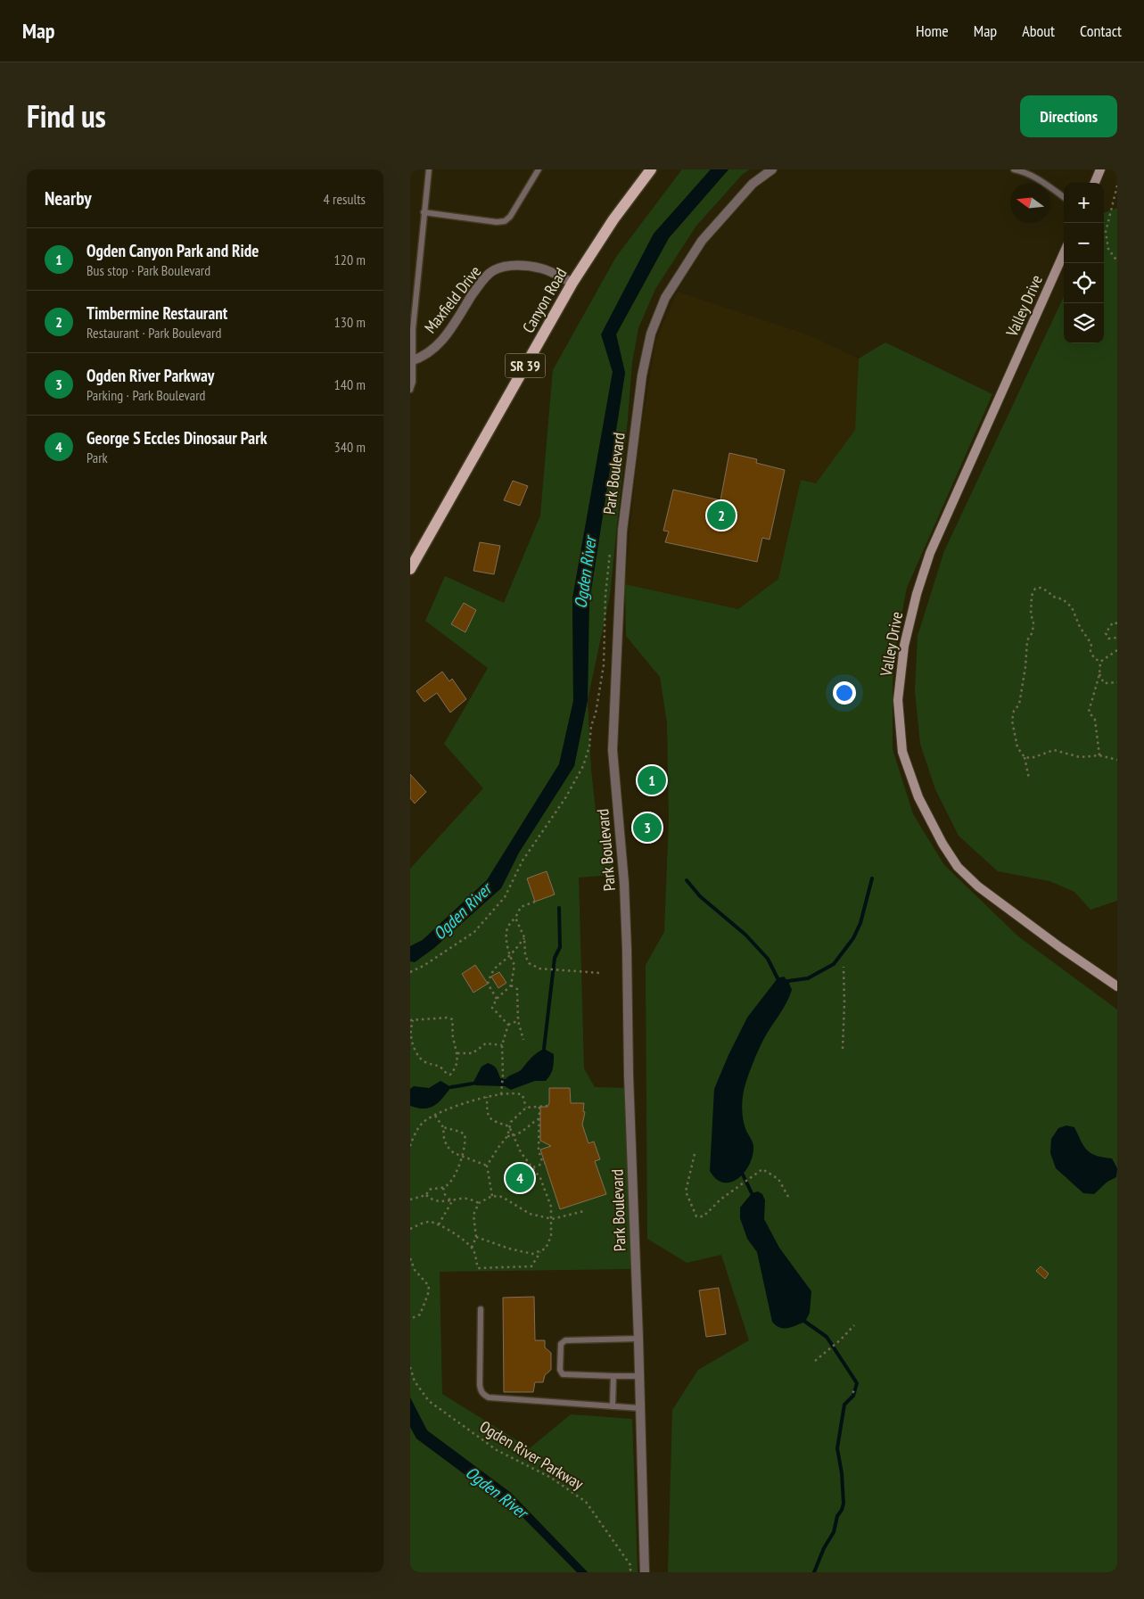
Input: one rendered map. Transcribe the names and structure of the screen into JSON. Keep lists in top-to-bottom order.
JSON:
{
  "streets": {
    "main road": ["Canyon Road", "SR 39"],
    "street": ["Maxfield Drive", "Valley Drive", "Park Boulevard"],
    "path": ["Ogden River Parkway"]
  },
  "crossings": [
    ["Maxfield Drive", "Canyon Road"]
  ],
  "water": ["Ogden River"],
  "north": "left",
  "page": {
    "header": "Map",
    "nav": [
      "Home",
      "Map",
      "About",
      "Contact"
    ],
    "title": "Find us",
    "buttons": "Directions",
    "heading": ["Nearby", "4 results"],
    "map_buttons": ["+", "−"],
    "list": [
      {
        "mark": "1",
        "name": "Ogden Canyon Park and Ride",
        "note": "Bus stop · Park Boulevard",
        "value": "120 m"
      },
      {
        "mark": "2",
        "name": "Timbermine Restaurant",
        "note": "Restaurant · Park Boulevard",
        "value": "130 m"
      },
      {
        "mark": "3",
        "name": "Ogden River Parkway",
        "note": "Parking · Park Boulevard",
        "value": "140 m"
      },
      {
        "mark": "4",
        "name": "George S Eccles Dinosaur Park",
        "note": "Park",
        "value": "340 m"
      }
    ],
    "pins": [
      "2",
      "1",
      "3",
      "4"
    ]
  }
}
